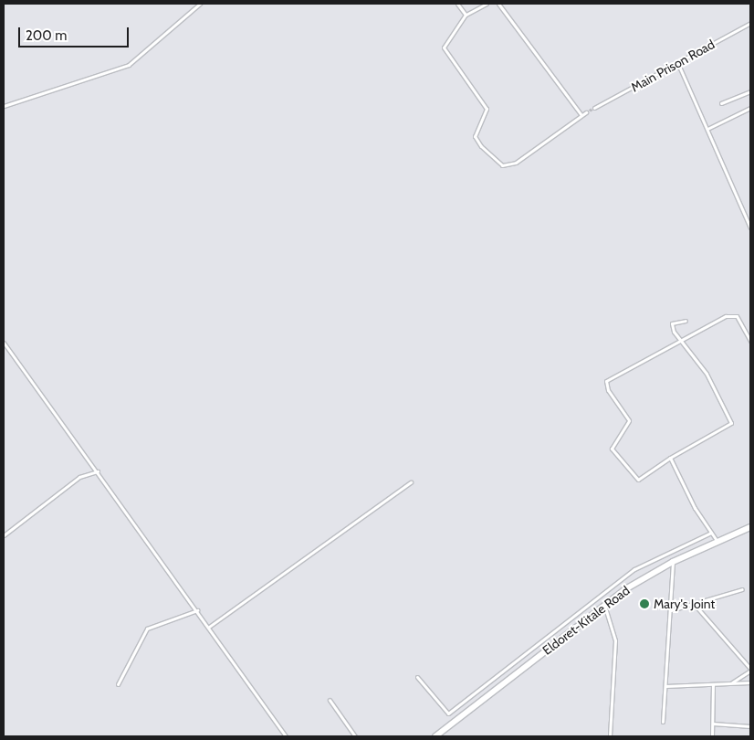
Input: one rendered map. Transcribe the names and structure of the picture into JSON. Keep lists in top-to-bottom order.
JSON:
{
  "streets": {
    "highway": ["Eldoret-Kitale Road"],
    "street": ["Main Prison Road"]
  },
  "places": ["Mary's Joint"],
  "scale_bar": "200 m"
}
